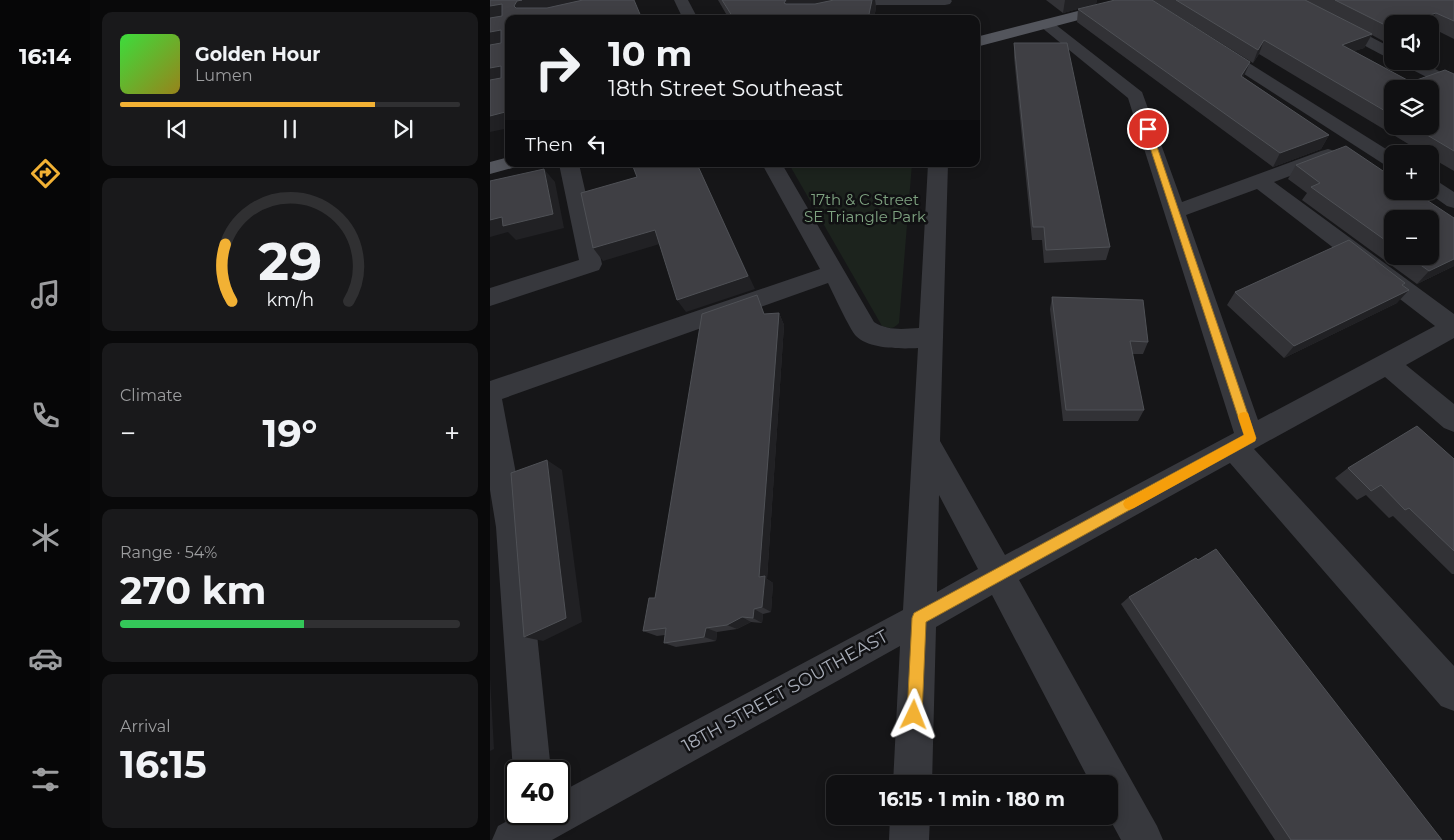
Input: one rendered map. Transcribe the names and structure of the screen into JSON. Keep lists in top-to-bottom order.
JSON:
{
  "streets": {
    "street": ["18TH STREET SOUTHEAST"]
  },
  "parks": ["17th & C Street SE Triangle Park"],
  "page": {
    "tabs": "16:14",
    "map_buttons": ["+", "−"],
    "turn": ["10 m", "18th Street Southeast"],
    "song": ["Golden Hour", "Lumen"],
    "then": "Then",
    "tile": [
      "Climate",
      ["Range · 54%", "270 km"],
      ["Arrival", "16:15"]
    ],
    "heat": ["−", "19°", "+"],
    "limit": "40",
    "trip": "16:15 · 1 min · 180 m",
    "gauge": ["29", "km/h"]
  }
}
